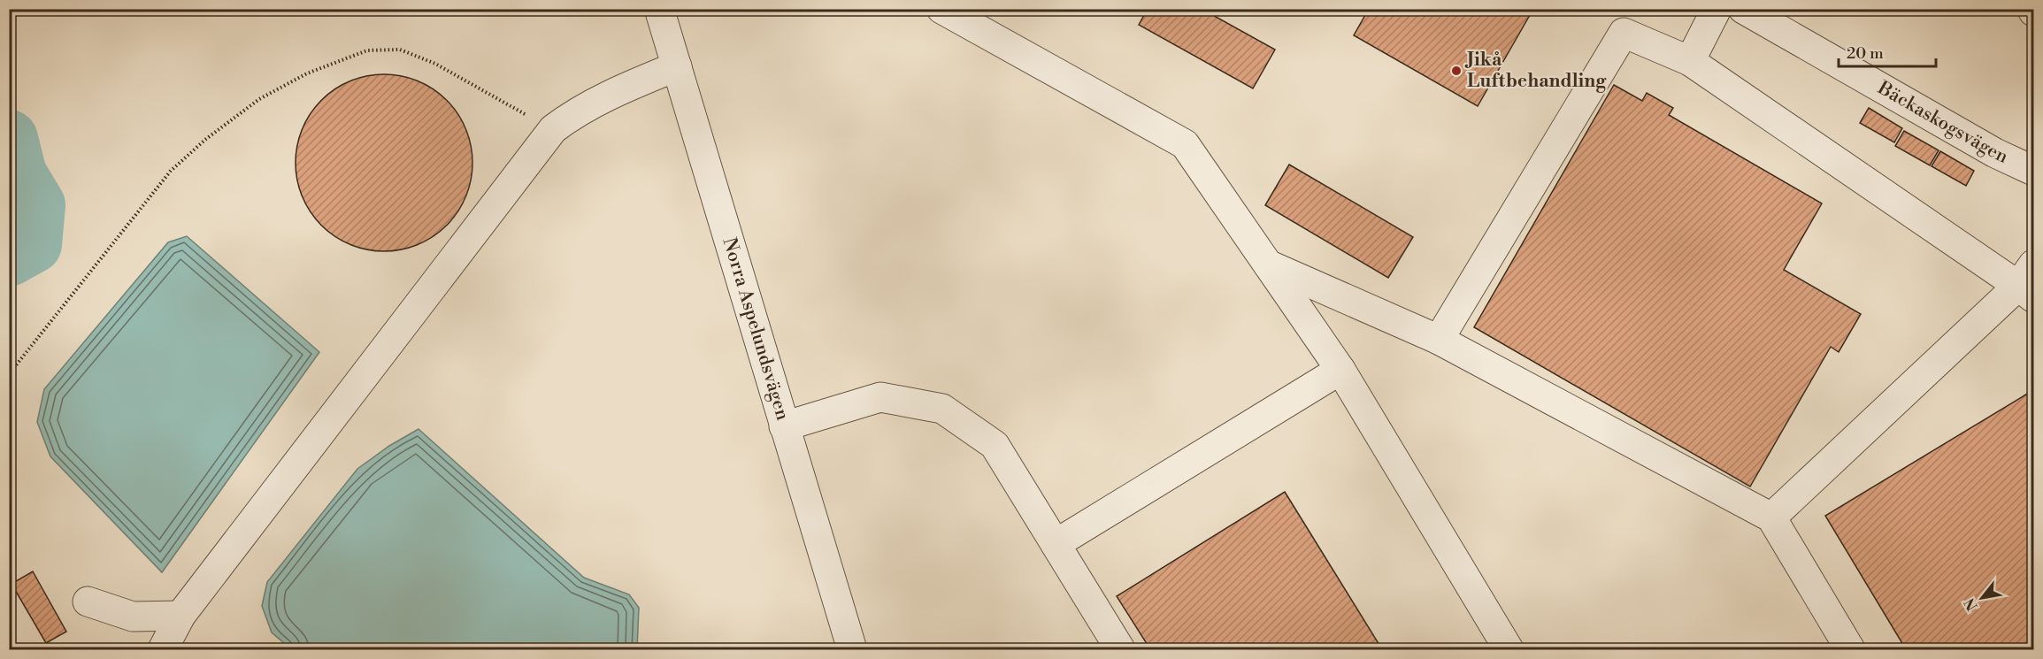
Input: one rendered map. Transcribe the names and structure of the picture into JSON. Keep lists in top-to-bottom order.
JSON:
{
  "streets": {
    "street": ["Bäckaskogsvägen", "Norra Aspelundsvägen"]
  },
  "places": ["Jikå Luftbehandling"],
  "scale_bar": "20 m",
  "north": "bottom left"
}
